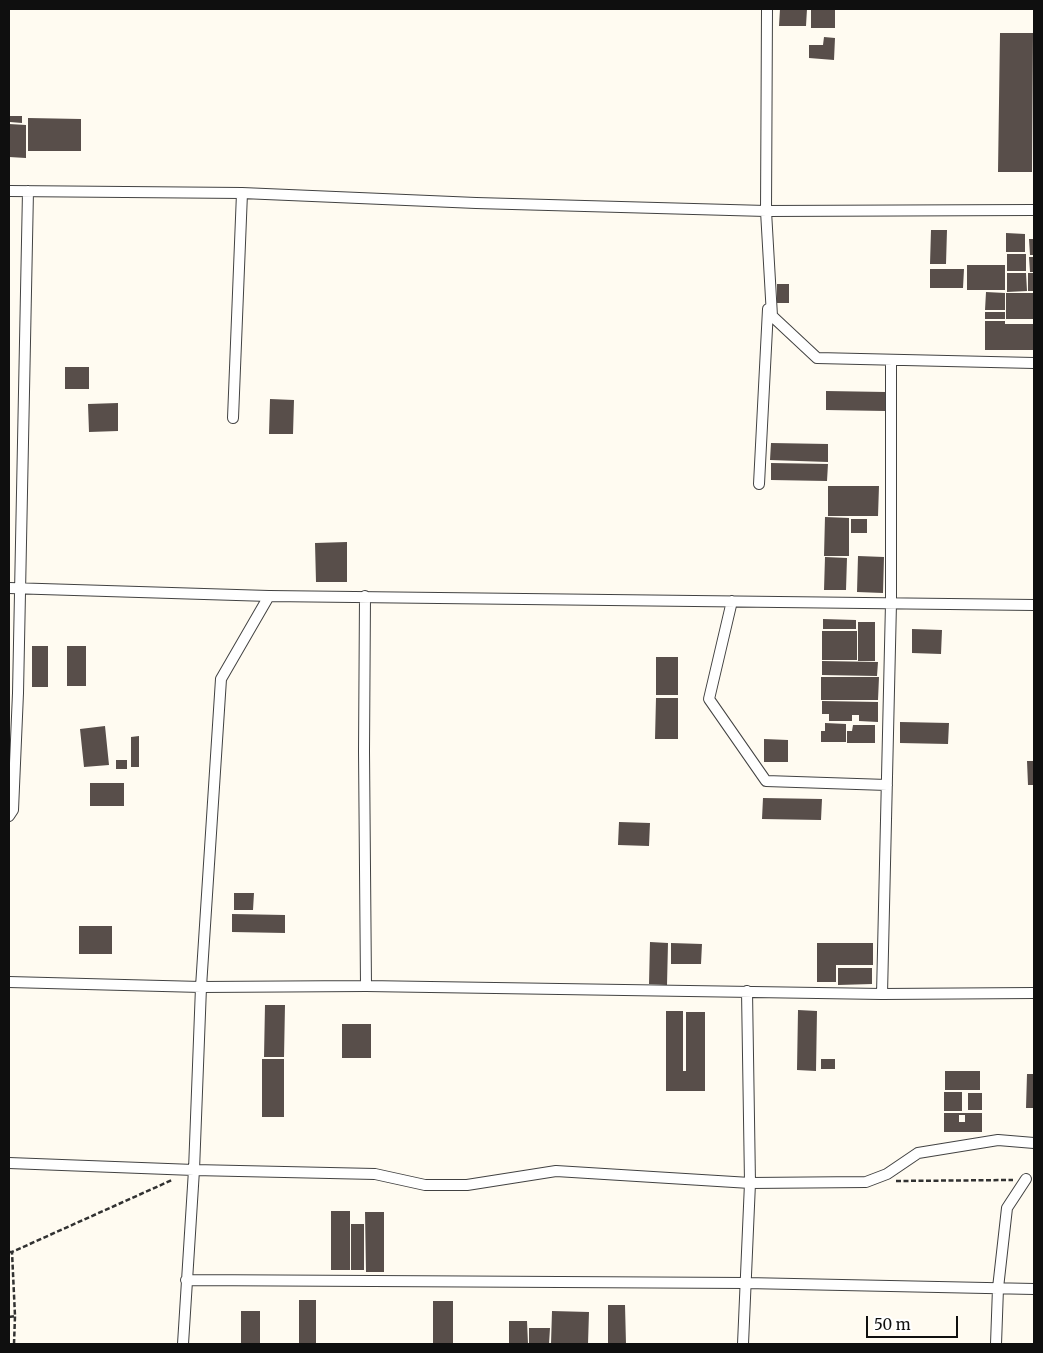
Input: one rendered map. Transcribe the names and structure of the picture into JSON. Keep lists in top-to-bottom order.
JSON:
{
  "scale_bar": "50 m"
}
